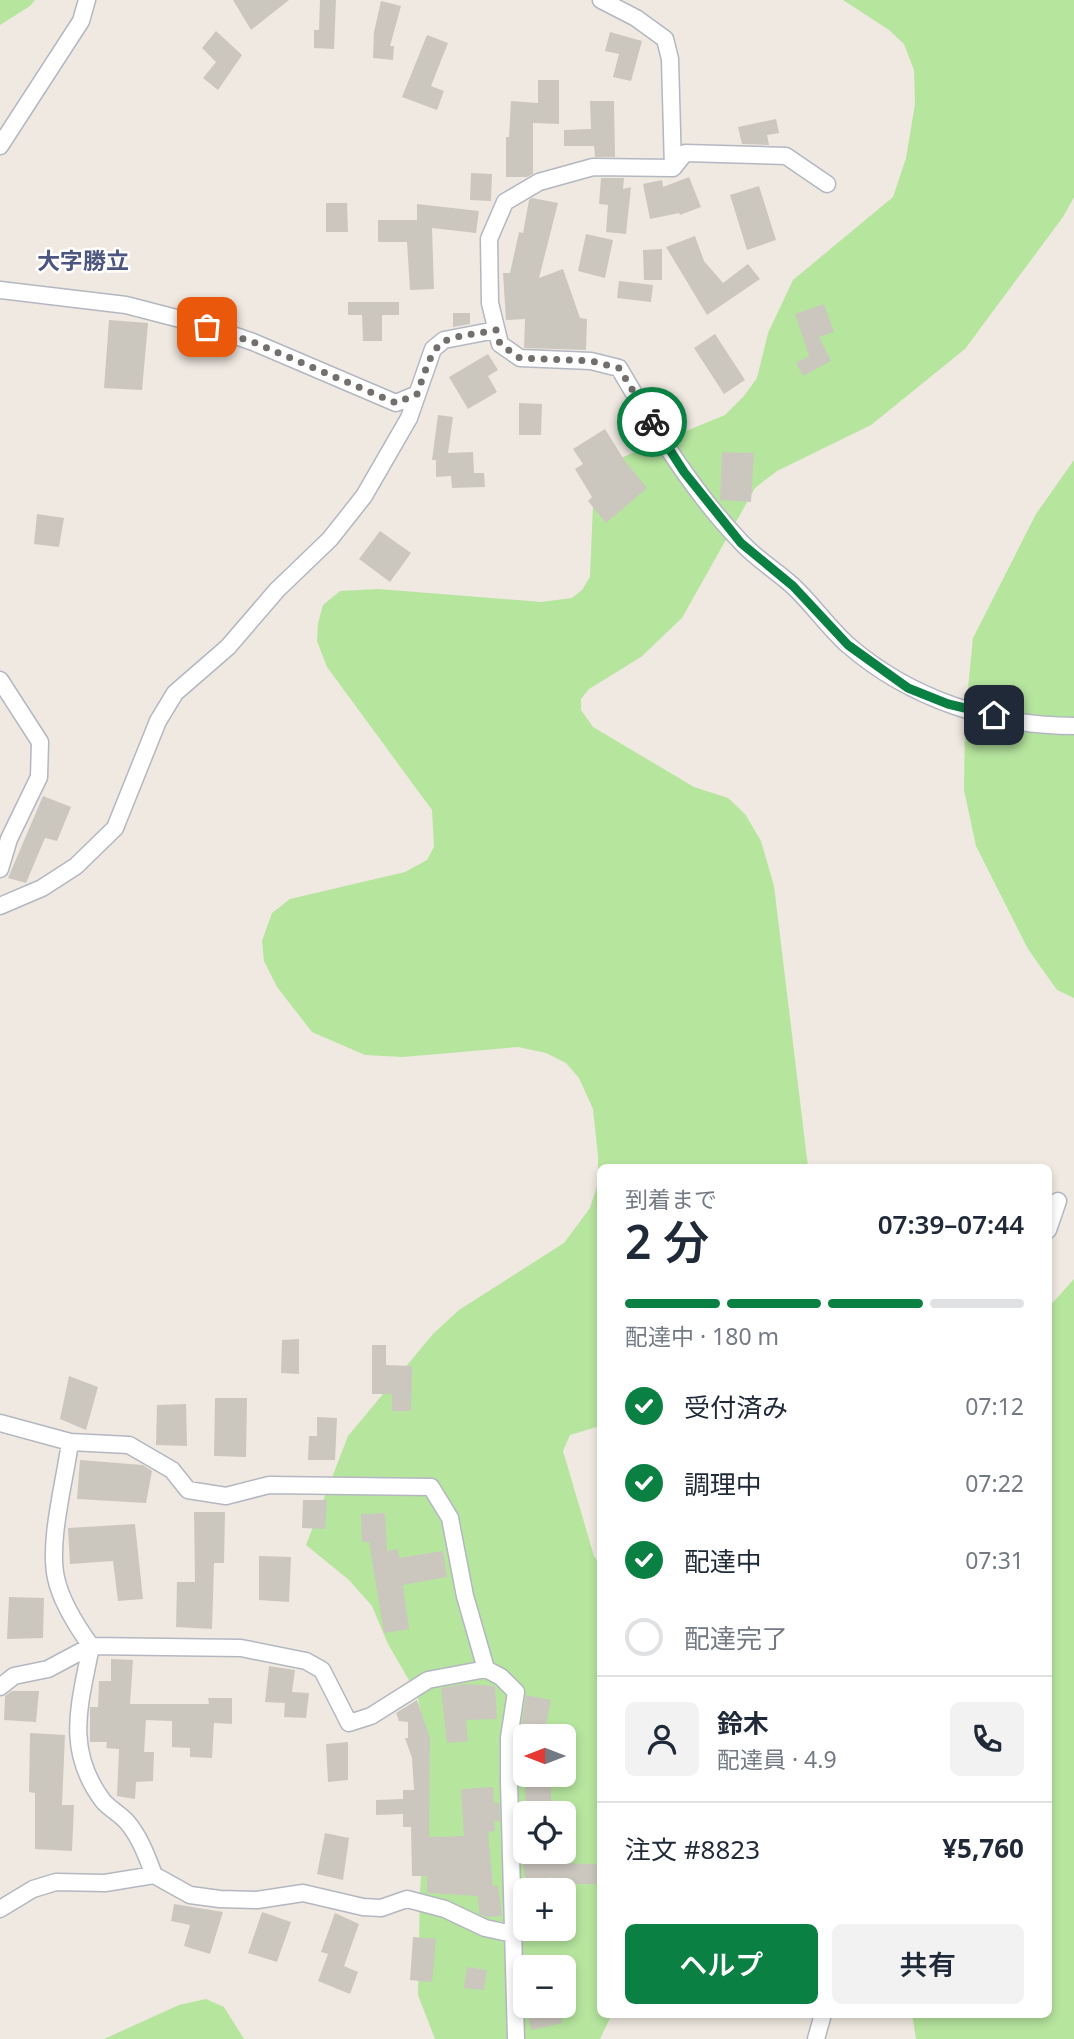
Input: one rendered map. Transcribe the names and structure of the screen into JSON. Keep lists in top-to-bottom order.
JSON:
{
  "districts": ["大字勝立"],
  "north": "left",
  "page": {
    "heading": ["2 分", "到着まで", "07:39–07:44"],
    "panel": [
      "鈴木",
      "配達員 · 4.9",
      "注文 #8823",
      "¥5,760"
    ],
    "bar": "配達中 · 180 m",
    "list": [
      ["受付済み", "07:12"],
      ["調理中", "07:22"],
      ["配達中", "07:31"],
      "配達完了"
    ],
    "map_buttons": ["+", "−"],
    "buttons": ["ヘルプ", "共有"]
  }
}
